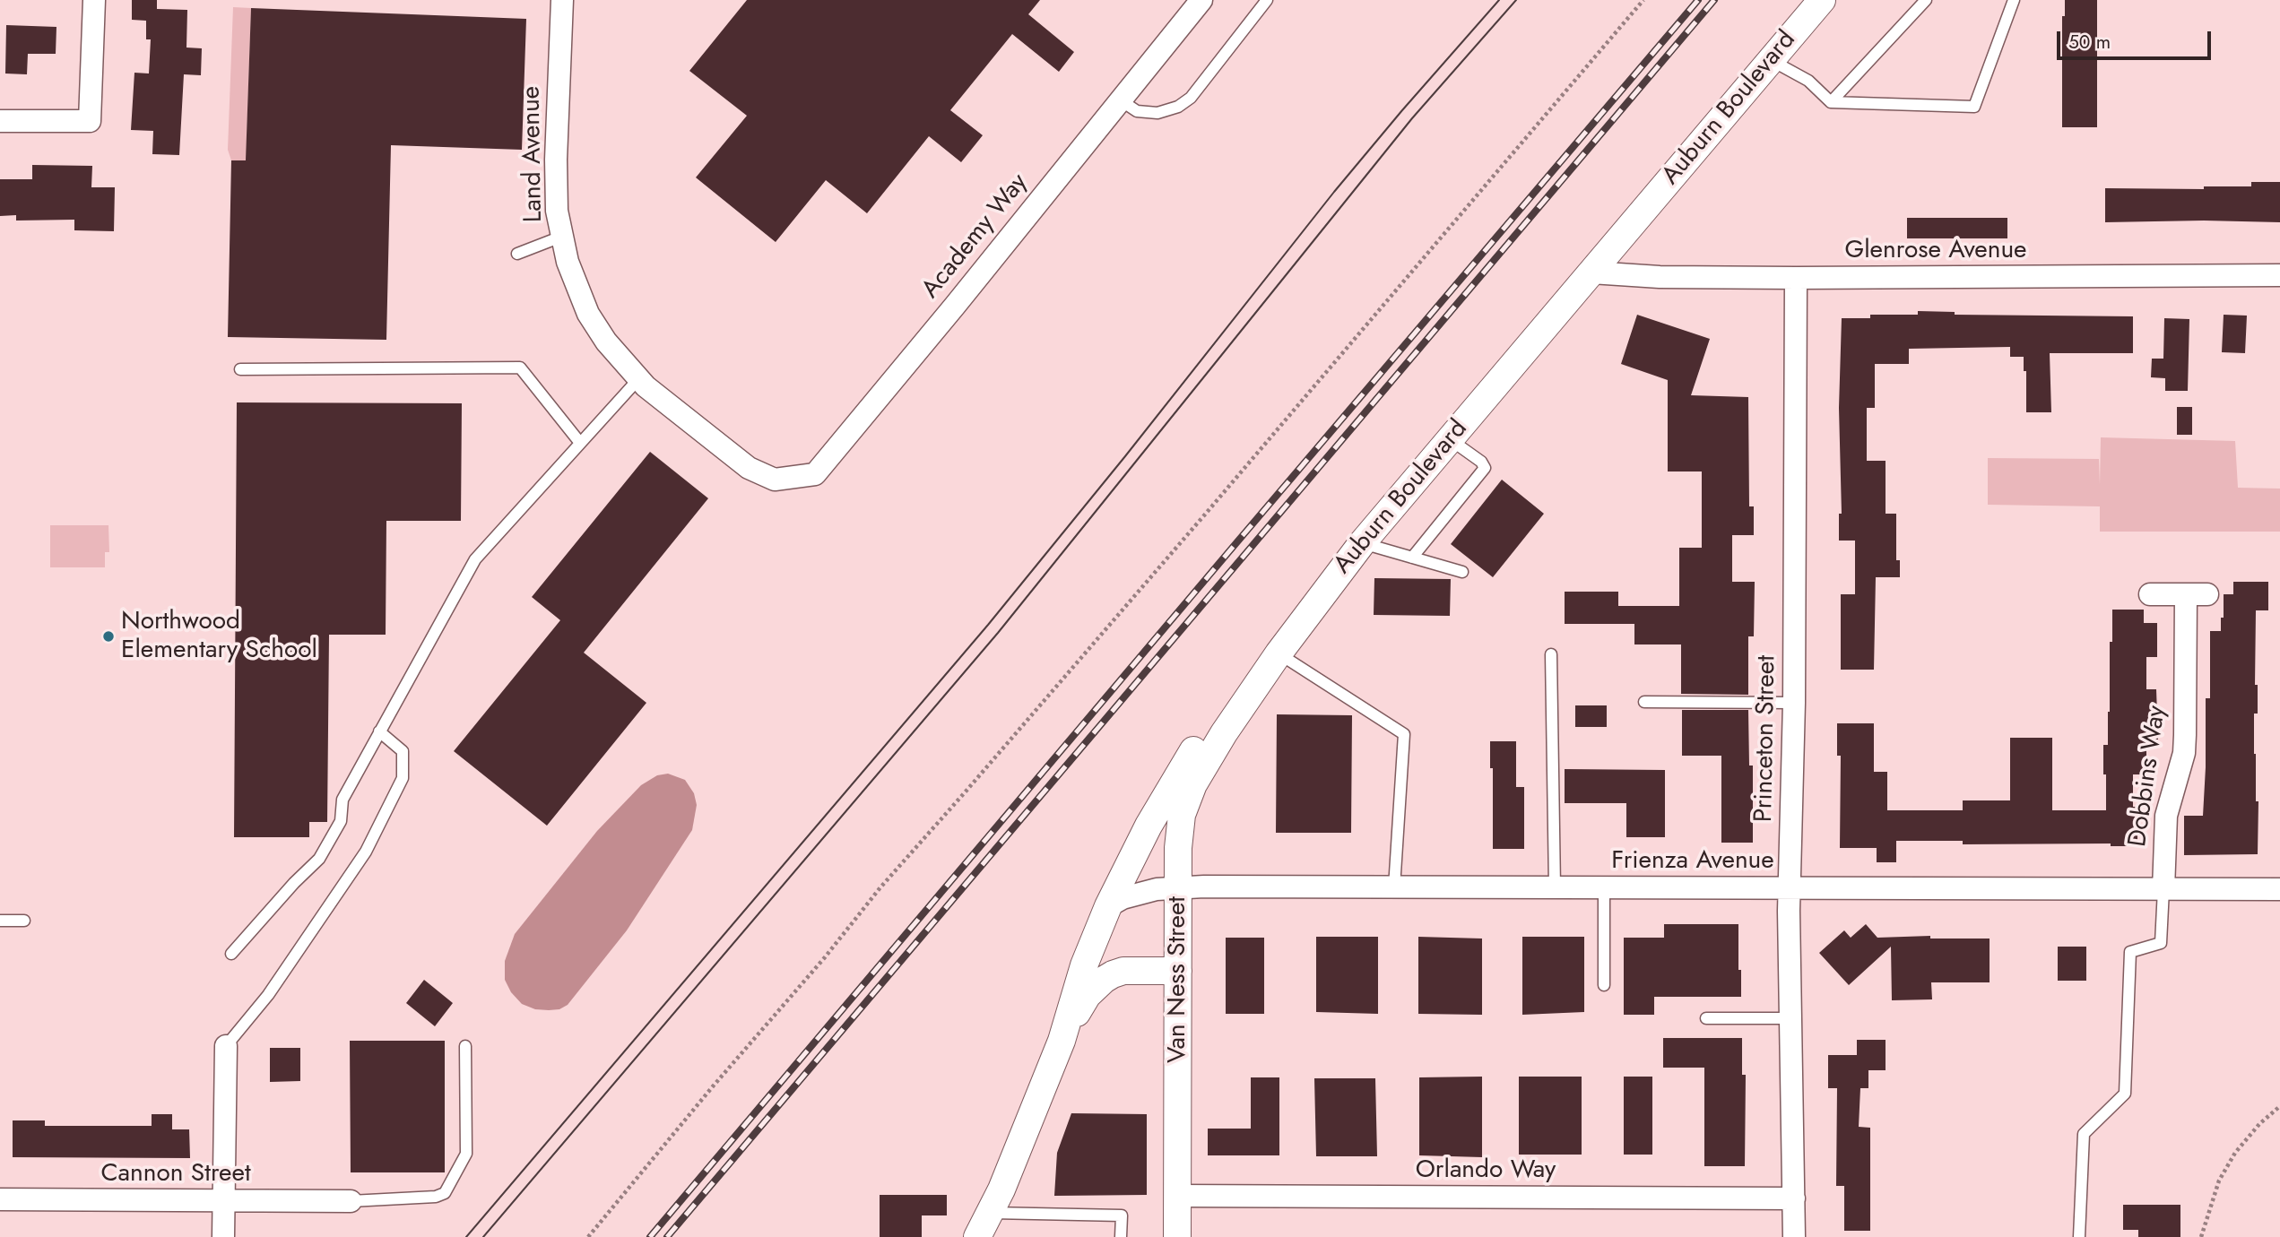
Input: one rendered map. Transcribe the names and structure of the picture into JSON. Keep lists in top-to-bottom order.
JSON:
{
  "streets": {
    "street": [
      "Auburn Boulevard",
      "Land Avenue",
      "Academy Way",
      "Glenrose Avenue",
      "Princeton Street",
      "Dobbins Way",
      "Frienza Avenue",
      "Van Ness Street",
      "Orlando Way",
      "Cannon Street"
    ]
  },
  "crossings": [
    ["Auburn Boulevard", "Glenrose Avenue"],
    ["Auburn Boulevard", "Frienza Avenue"],
    ["Auburn Boulevard", "Van Ness Street"],
    ["Land Avenue", "Academy Way"],
    ["Glenrose Avenue", "Princeton Street"],
    ["Princeton Street", "Frienza Avenue"],
    ["Princeton Street", "Orlando Way"],
    ["Dobbins Way", "Frienza Avenue"],
    ["Frienza Avenue", "Van Ness Street"],
    ["Van Ness Street", "Orlando Way"]
  ],
  "places": ["Northwood Elementary School"],
  "scale_bar": "50 m"
}
